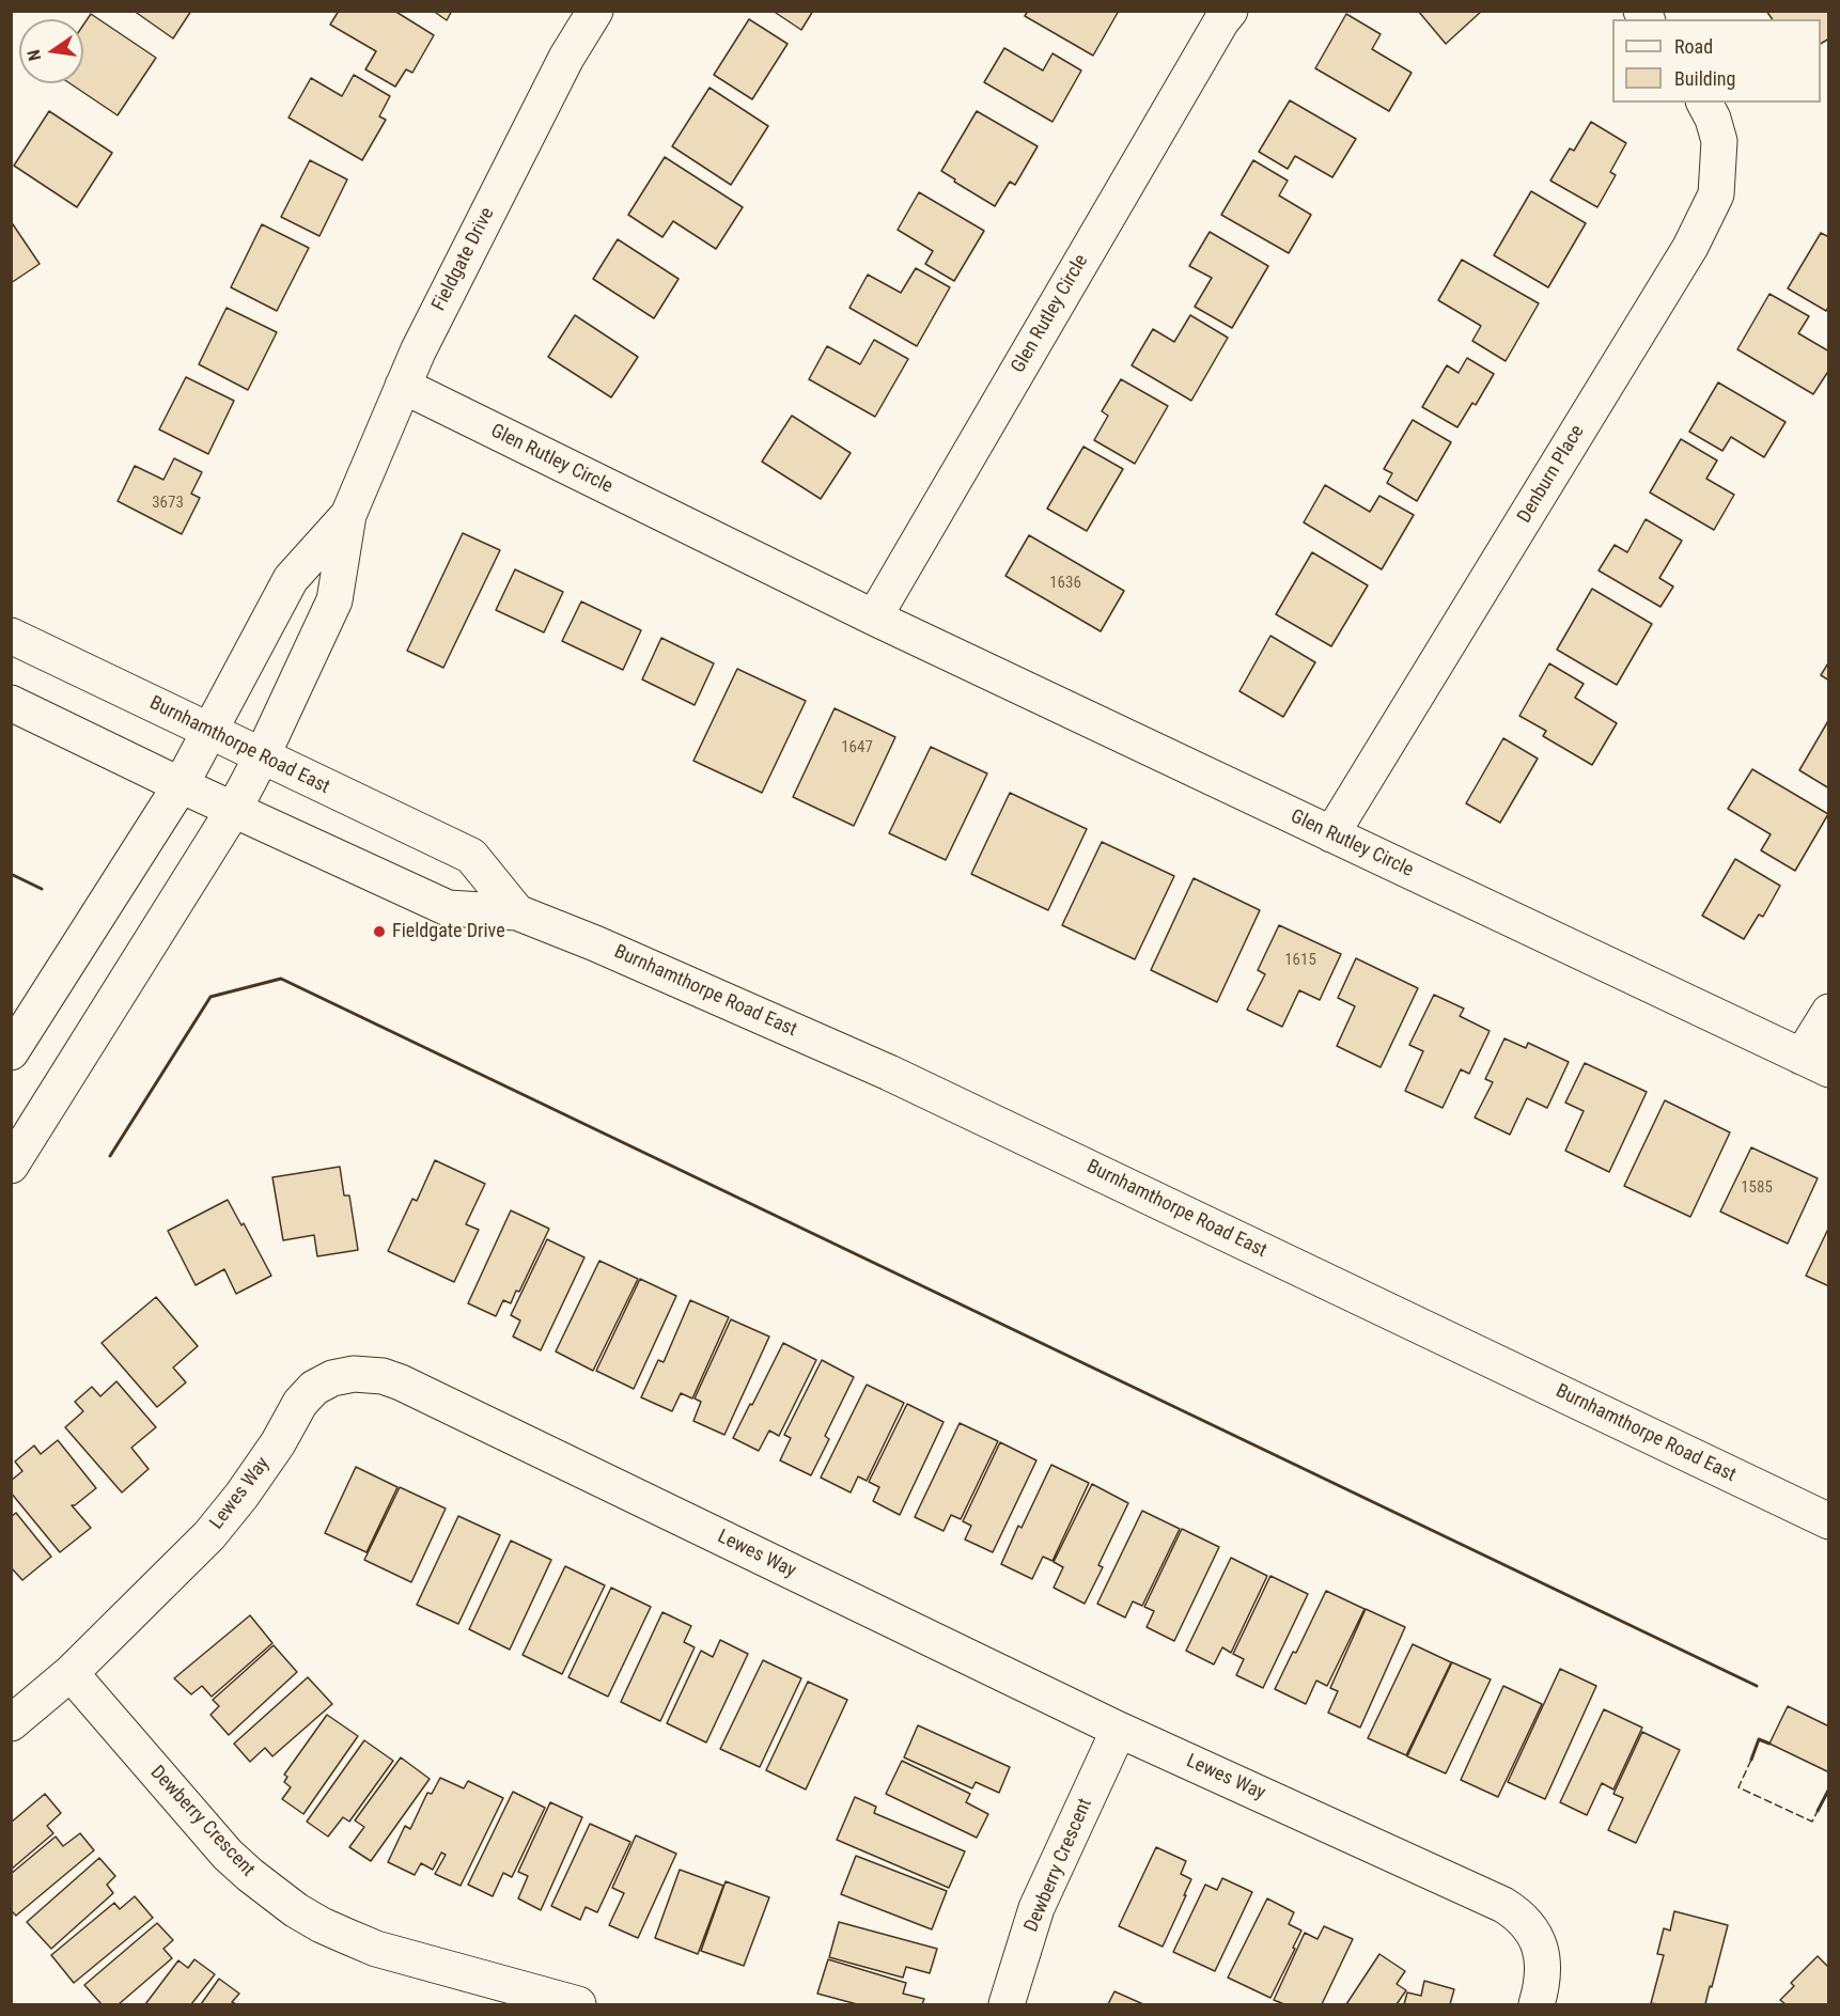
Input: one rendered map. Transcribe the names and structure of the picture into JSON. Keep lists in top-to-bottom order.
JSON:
{
  "streets": {
    "street": [
      "Fieldgate Drive",
      "Glen Rutley Circle",
      "Denburn Place",
      "Burnhamthorpe Road East",
      "Lewes Way",
      "Dewberry Crescent"
    ]
  },
  "crossings": [
    ["Fieldgate Drive", "Glen Rutley Circle"],
    ["Fieldgate Drive", "Burnhamthorpe Road East"],
    ["Glen Rutley Circle", "Denburn Place"],
    ["Lewes Way", "Dewberry Crescent"]
  ],
  "places": ["Fieldgate Drive"],
  "house_numbers": [
    "3673",
    "1636",
    "1647",
    "1615",
    "1585"
  ],
  "legend": ["Road", "Building"],
  "north": "left"
}
